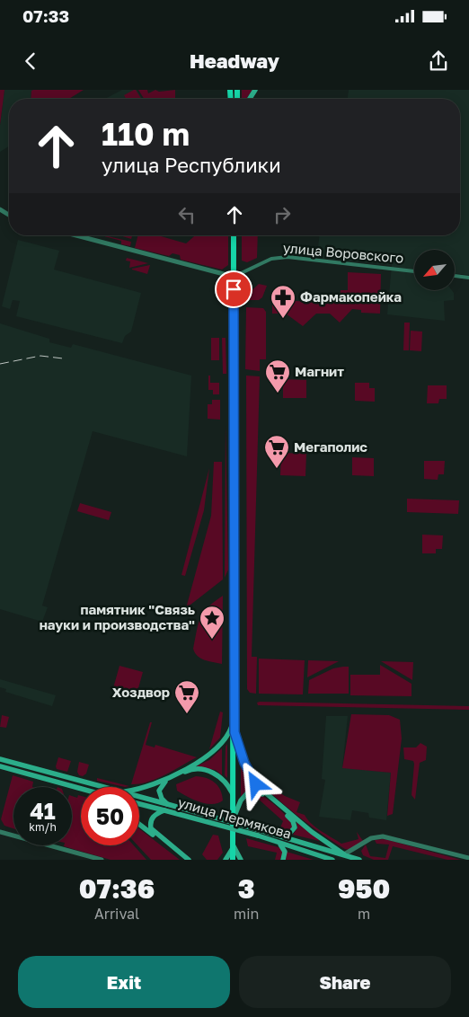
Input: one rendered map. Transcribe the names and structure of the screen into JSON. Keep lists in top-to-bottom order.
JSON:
{
  "streets": {
    "main road": ["улица Пермякова"],
    "street": ["улица Воровского"]
  },
  "places": {
    "pharmacy": ["Фармакопейка"],
    "supermarket": ["Магнит", "Мегаполис", "Хоздвор"],
    "place": ["памятник \"Связь науки и производства\""]
  },
  "north": "bottom left",
  "page": {
    "status": "07:33",
    "header": "Headway",
    "turn": ["110 m", "улица Республики"],
    "speed": "41 km/h",
    "limit": "50",
    "eta": [
      "07:36",
      "Arrival",
      "3",
      "min",
      "950",
      "m"
    ],
    "buttons": ["Exit", "Share"]
  }
}
